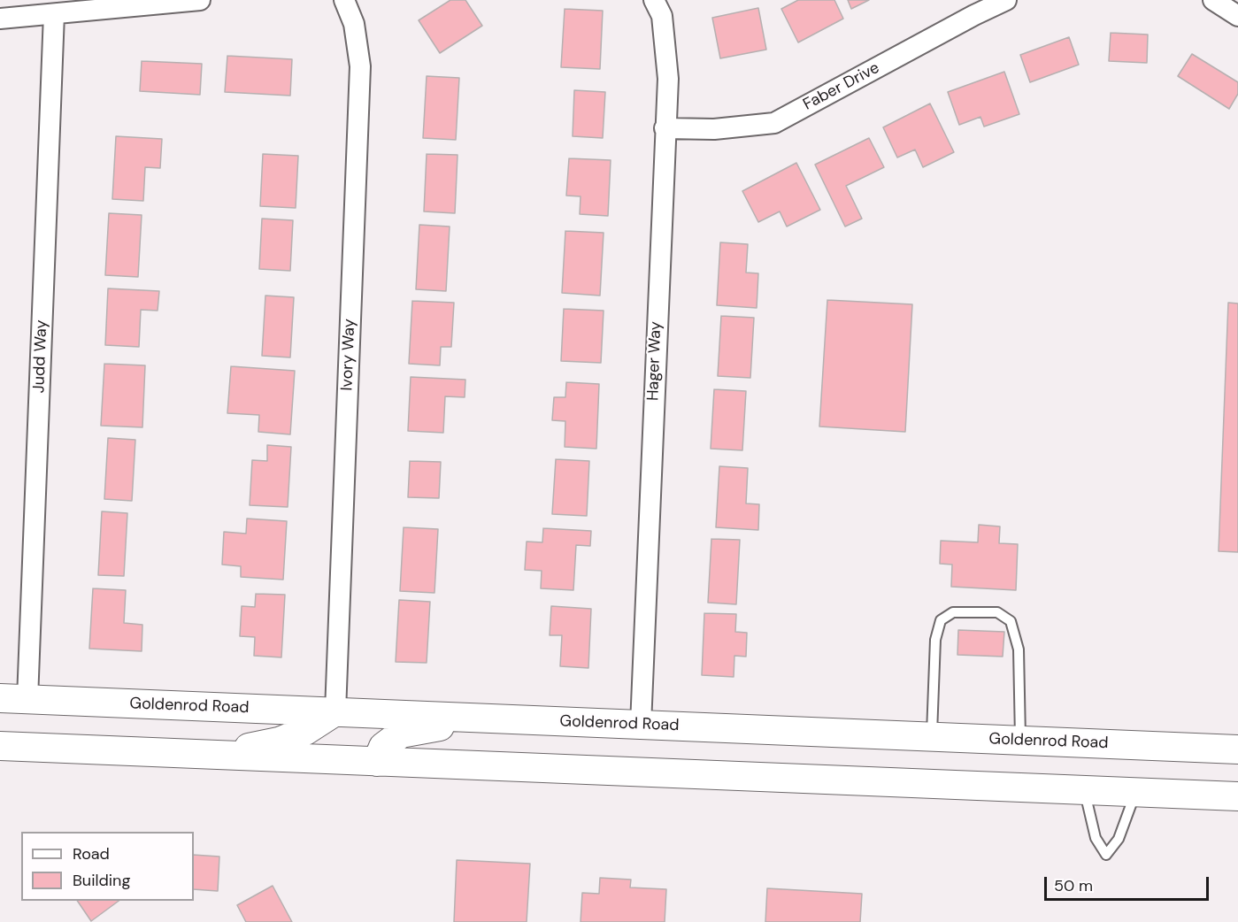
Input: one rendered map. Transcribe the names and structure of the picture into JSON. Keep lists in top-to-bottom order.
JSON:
{
  "streets": {
    "main road": ["Goldenrod Road"],
    "street": [
      "Faber Drive",
      "Ivory Way",
      "Judd Way",
      "Hager Way"
    ]
  },
  "crossings": [
    ["Faber Drive", "Hager Way"],
    ["Ivory Way", "Goldenrod Road"],
    ["Judd Way", "Goldenrod Road"],
    ["Hager Way", "Goldenrod Road"]
  ],
  "legend": ["Road", "Building"],
  "scale_bar": "50 m"
}
